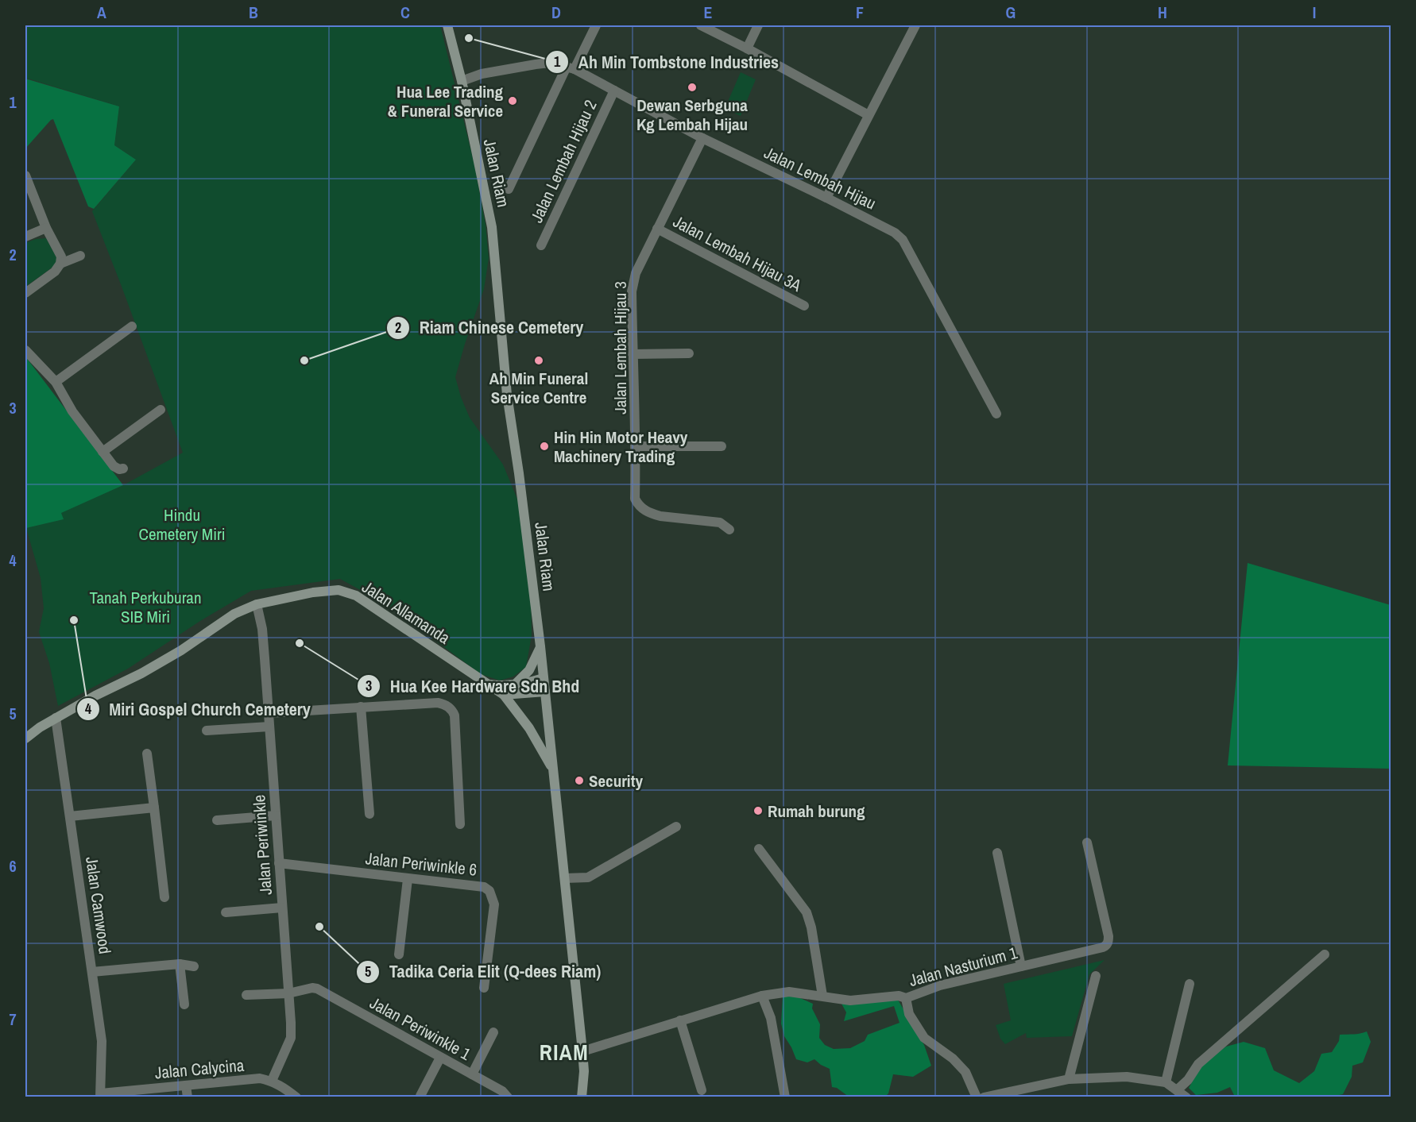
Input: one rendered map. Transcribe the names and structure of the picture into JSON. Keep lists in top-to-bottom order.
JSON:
{
  "streets": {
    "main road": ["Jalan Riam", "Jalan Allamanda"],
    "street": [
      "Jalan Lembah Hijau 2",
      "Jalan Lembah Hijau",
      "Jalan Lembah Hijau 3A",
      "Jalan Lembah Hijau 3",
      "Jalan Periwinkle",
      "Jalan Periwinkle 6",
      "Jalan Camwood",
      "Jalan Nasturium 1",
      "Jalan Periwinkle 1",
      "Jalan Calycina"
    ]
  },
  "crossings": [
    ["Jalan Lembah Hijau 2", "Jalan Lembah Hijau"],
    ["Jalan Riam", "Jalan Lembah Hijau"],
    ["Jalan Riam", "Jalan Nasturium 1"],
    ["Jalan Lembah Hijau", "Jalan Lembah Hijau 3"],
    ["Jalan Lembah Hijau 3A", "Jalan Lembah Hijau 3"],
    ["Jalan Allamanda", "Jalan Periwinkle"],
    ["Jalan Allamanda", "Jalan Camwood"],
    ["Jalan Periwinkle", "Jalan Periwinkle 6"],
    ["Jalan Periwinkle", "Jalan Periwinkle 1"],
    ["Jalan Periwinkle", "Jalan Calycina"],
    ["Jalan Camwood", "Jalan Calycina"]
  ],
  "districts": ["RIAM"],
  "parks": ["Hindu Cemetery Miri", "Tanah Perkuburan SIB Miri"],
  "places": [
    "Ah Min Tombstone Industries",
    "Dewan Serbguna Kg Lembah Hijau",
    "Hua Lee Trading & Funeral Service",
    "Riam Chinese Cemetery",
    "Ah Min Funeral Service Centre",
    "Hin Hin Motor Heavy Machinery Trading",
    "Miri Gospel Church Cemetery",
    "Hua Kee Hardware Sdn Bhd",
    "Security",
    "Rumah burung",
    "Tadika Ceria Elit (Q-dees Riam)"
  ],
  "grid": {
    "columns": [
      "A",
      "B",
      "C",
      "D",
      "E",
      "F",
      "G",
      "H",
      "I"
    ],
    "rows": [
      "1",
      "2",
      "3",
      "4",
      "5",
      "6",
      "7"
    ]
  }
}
